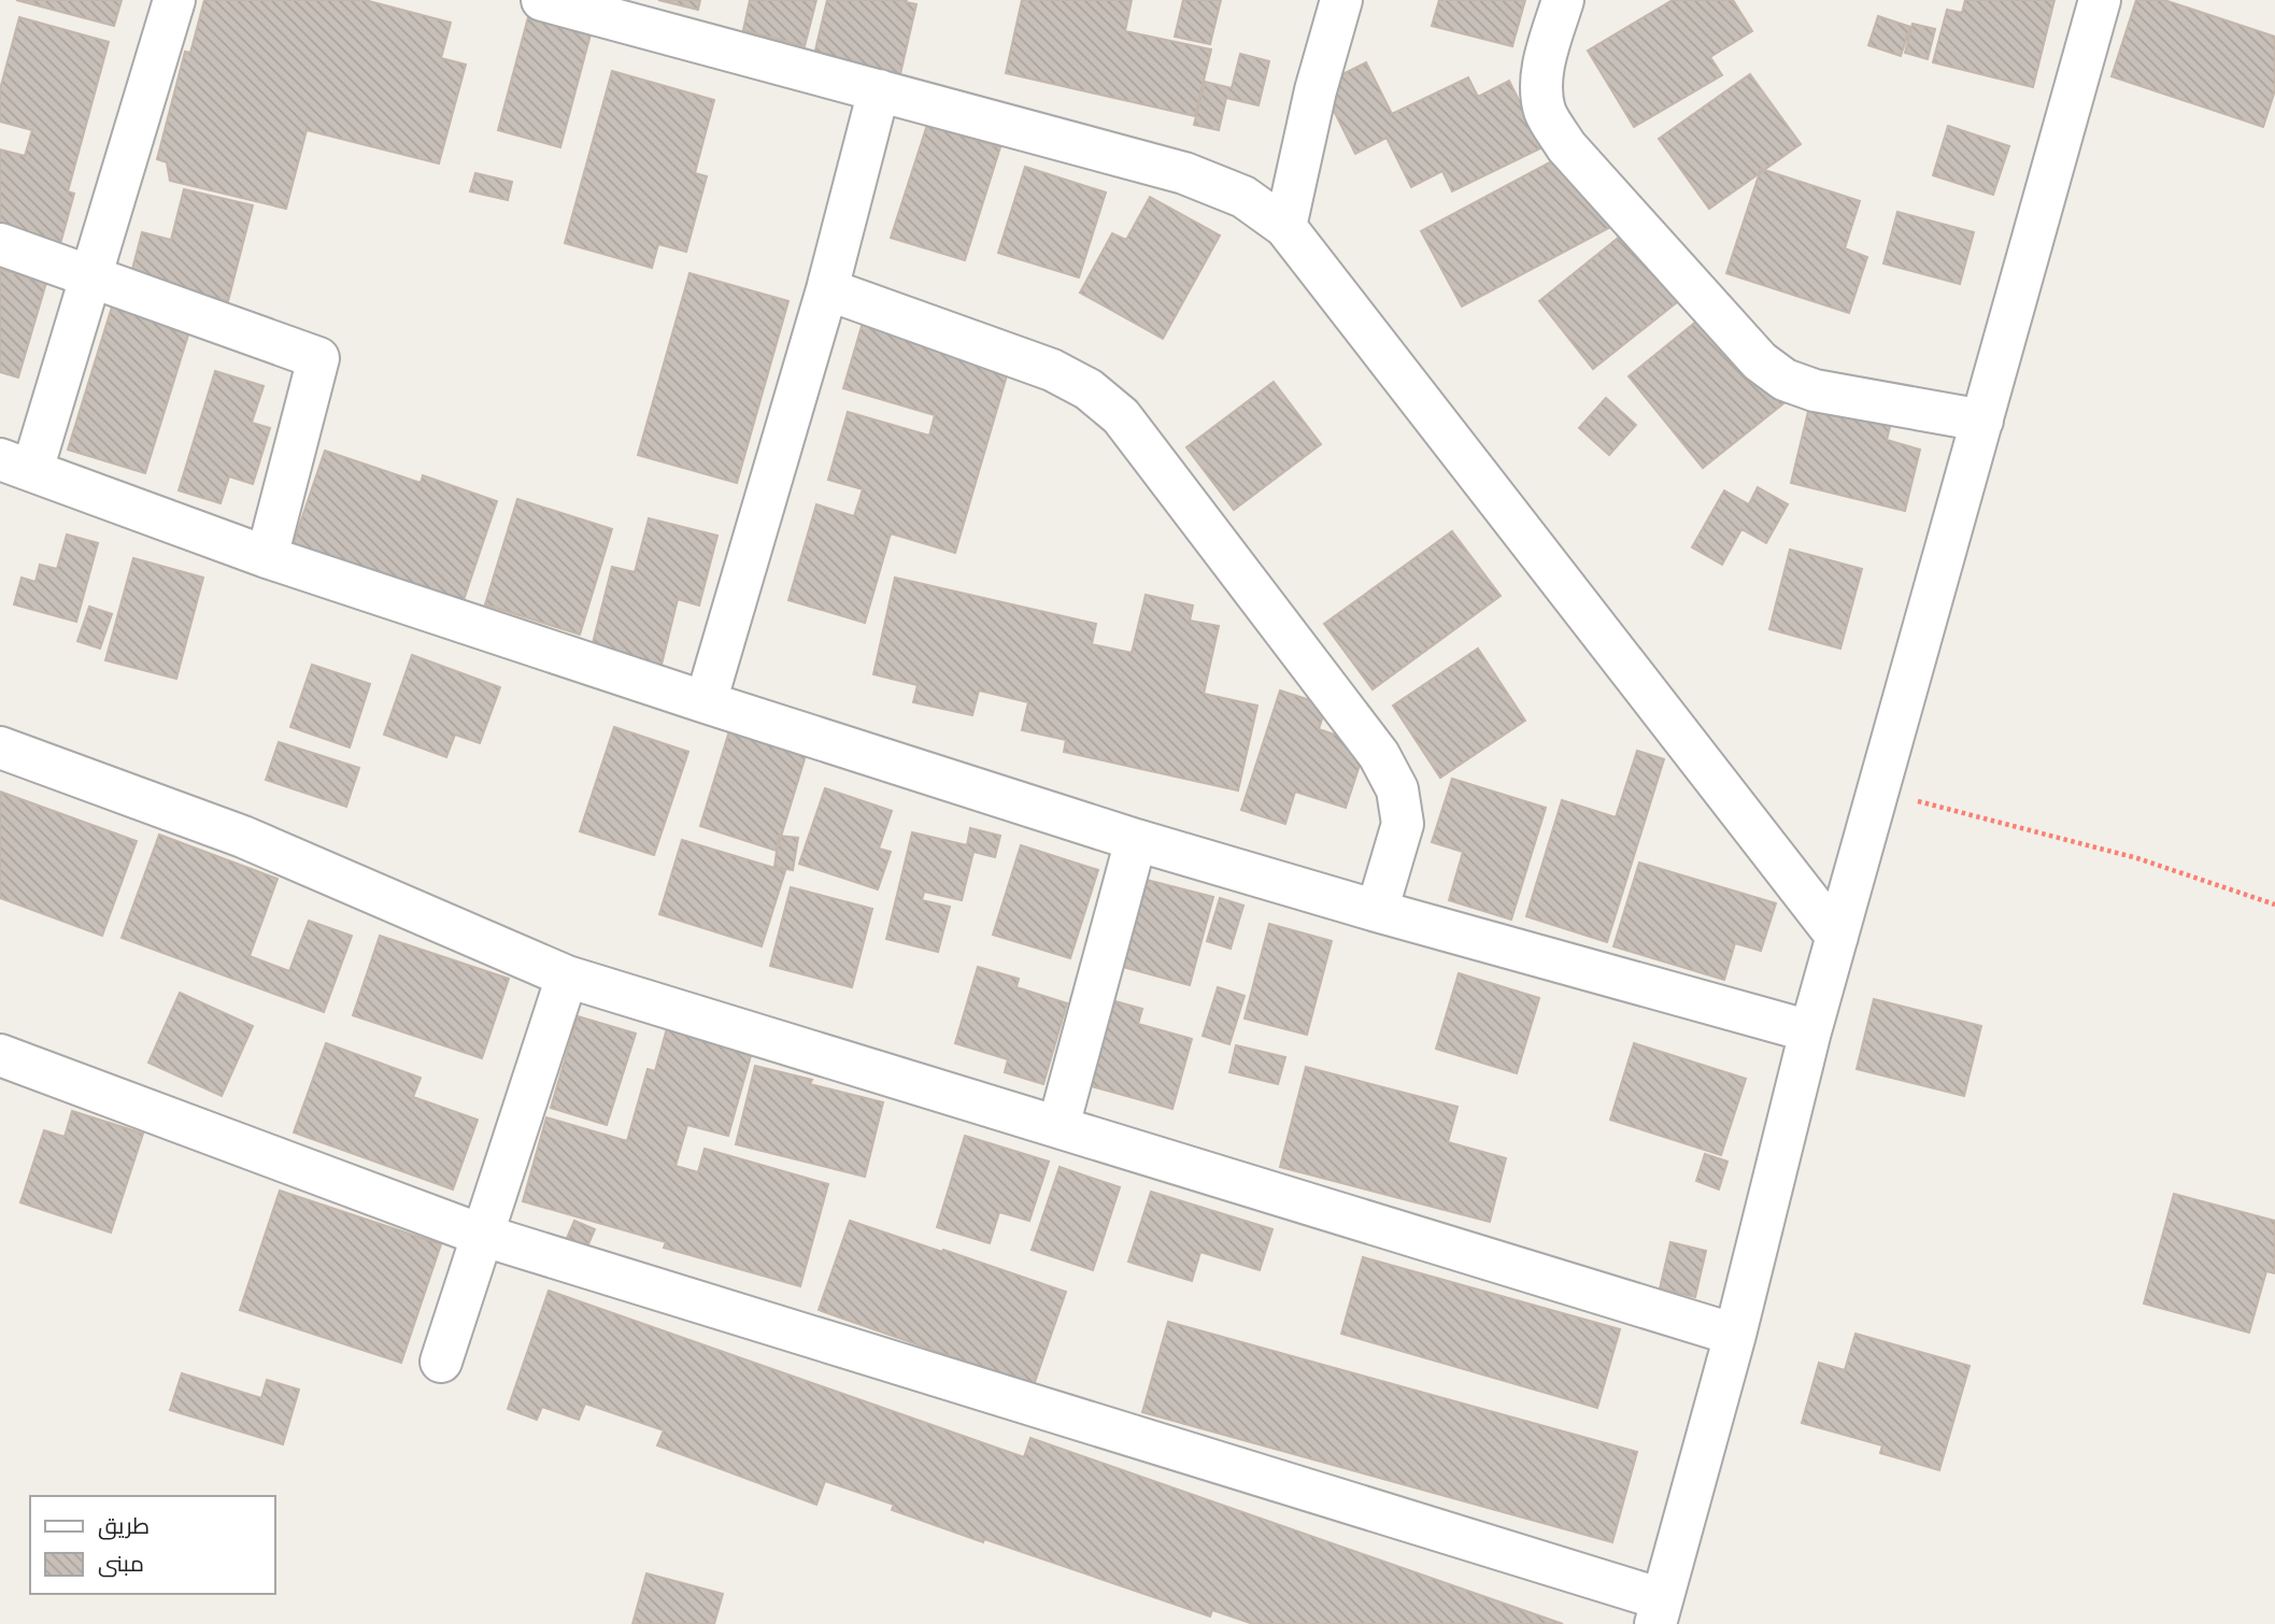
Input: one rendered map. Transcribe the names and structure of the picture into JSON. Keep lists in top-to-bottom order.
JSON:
{
  "legend": ["طريق", "مبنى"]
}
